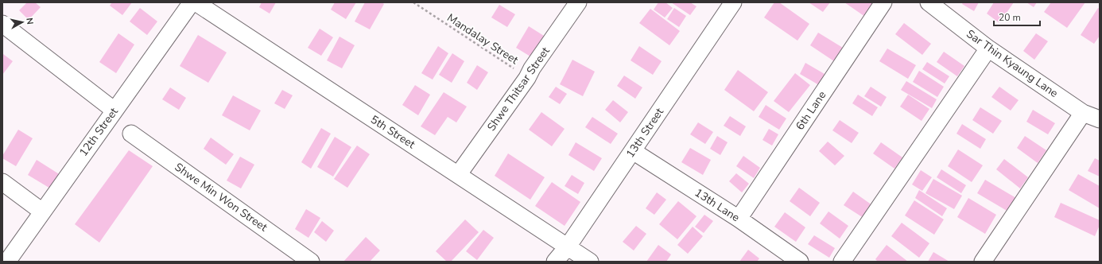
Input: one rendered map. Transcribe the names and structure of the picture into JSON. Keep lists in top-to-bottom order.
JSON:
{
  "streets": {
    "street": [
      "Sar Thin Kyaung Lane",
      "Shwe Thitsar Street",
      "6th Lane",
      "12th Street",
      "5th Street",
      "13th Street",
      "Shwe Min Won Street",
      "13th Lane"
    ],
    "path": ["Mandalay Street"]
  },
  "crossings": [
    ["Mandalay Street", "Shwe Thitsar Street"],
    ["Shwe Thitsar Street", "5th Street"],
    ["6th Lane", "13th Lane"],
    ["5th Street", "13th Street"],
    ["13th Street", "13th Lane"]
  ],
  "scale_bar": "20 m",
  "north": "right"
}
